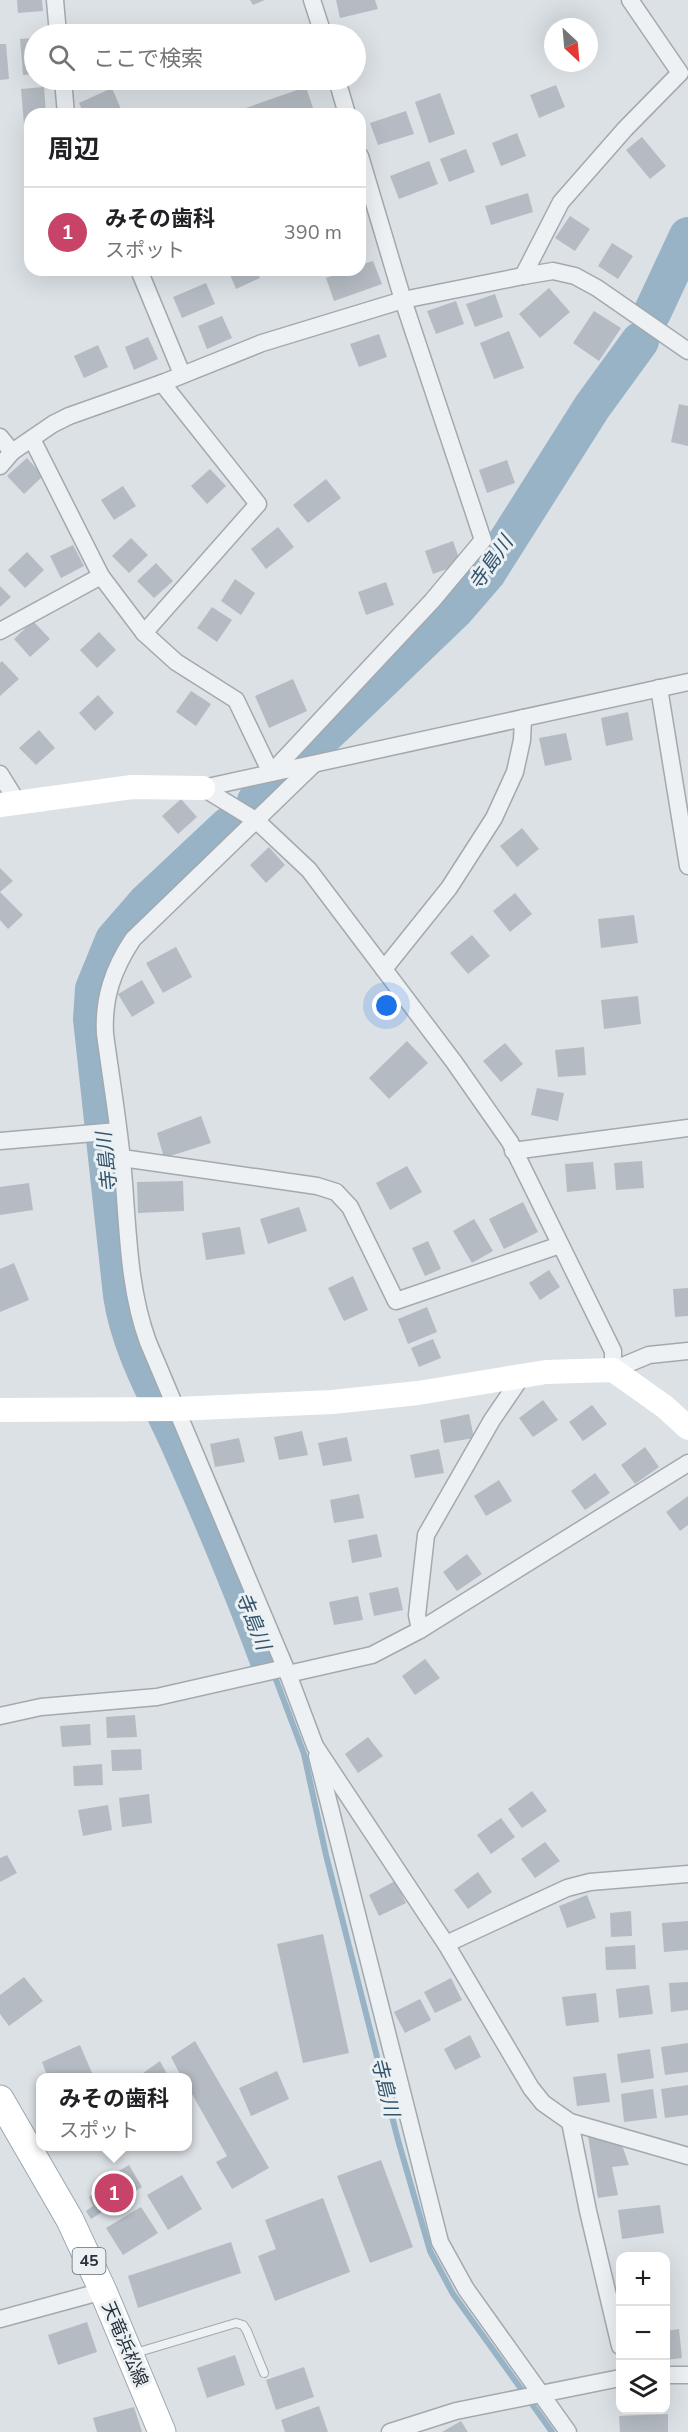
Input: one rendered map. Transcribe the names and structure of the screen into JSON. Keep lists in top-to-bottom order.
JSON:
{
  "streets": {
    "main road": ["45", "天竜浜松線"]
  },
  "water": ["寺島川"],
  "north": "bottom right",
  "page": {
    "search": "ここで検索",
    "heading": "周辺",
    "list": [
      {
        "mark": "1",
        "name": "みその歯科",
        "note": "スポット",
        "value": "390 m"
      }
    ],
    "popup": ["みその歯科", "スポット"],
    "pins": "1",
    "map_buttons": ["+", "−"]
  }
}
